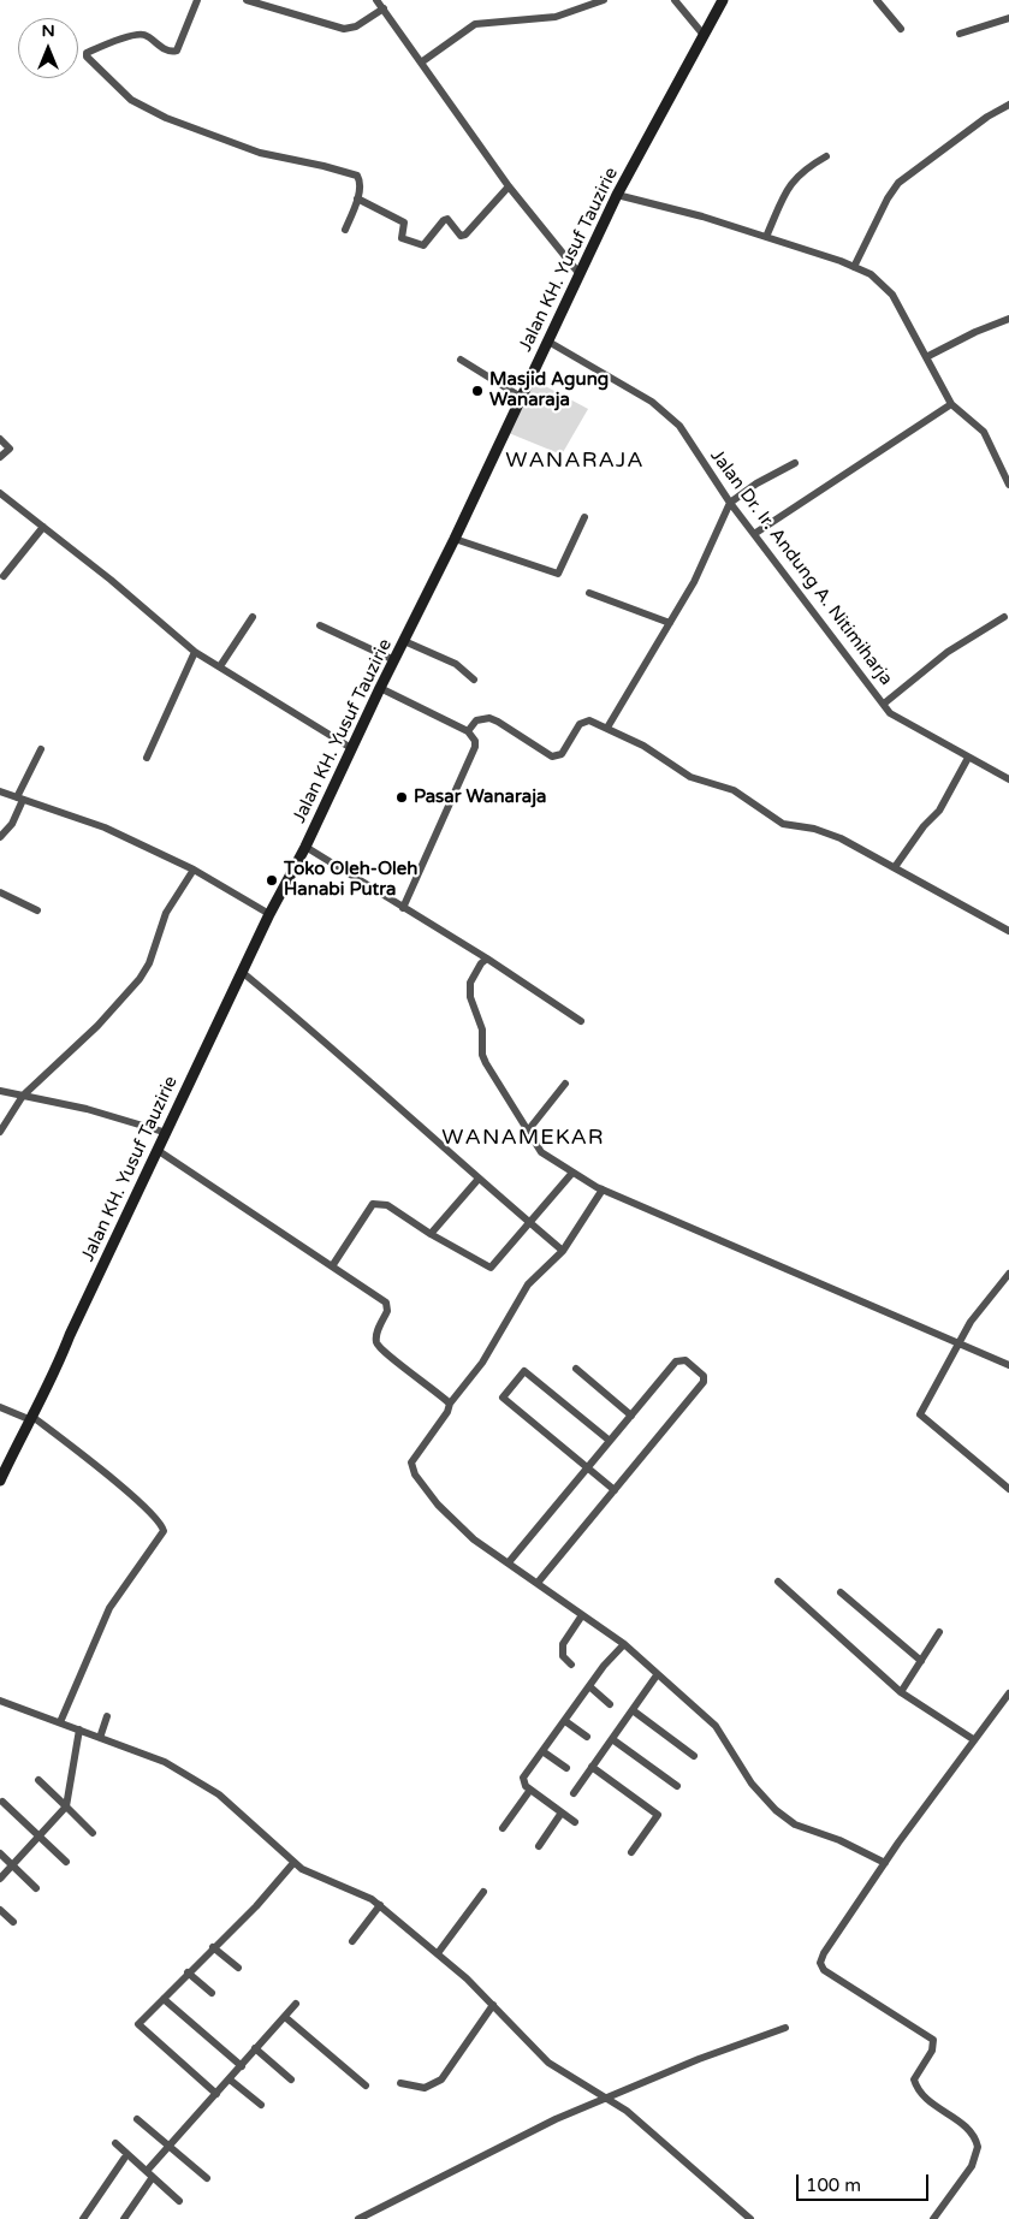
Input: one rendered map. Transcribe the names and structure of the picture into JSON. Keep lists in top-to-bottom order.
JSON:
{
  "streets": {
    "main road": ["Jalan KH. Yusuf Tauzirie"],
    "street": ["Jalan Dr. Ir. Andung A. Nitimiharja"]
  },
  "crossings": [
    ["Jalan KH. Yusuf Tauzirie", "Jalan Dr. Ir. Andung A. Nitimiharja"]
  ],
  "districts": ["WANARAJA", "WANAMEKAR"],
  "places": ["Masjid Agung Wanaraja", "Pasar Wanaraja", "Toko Oleh-Oleh Hanabi Putra"],
  "scale_bar": "100 m",
  "north": "top"
}
